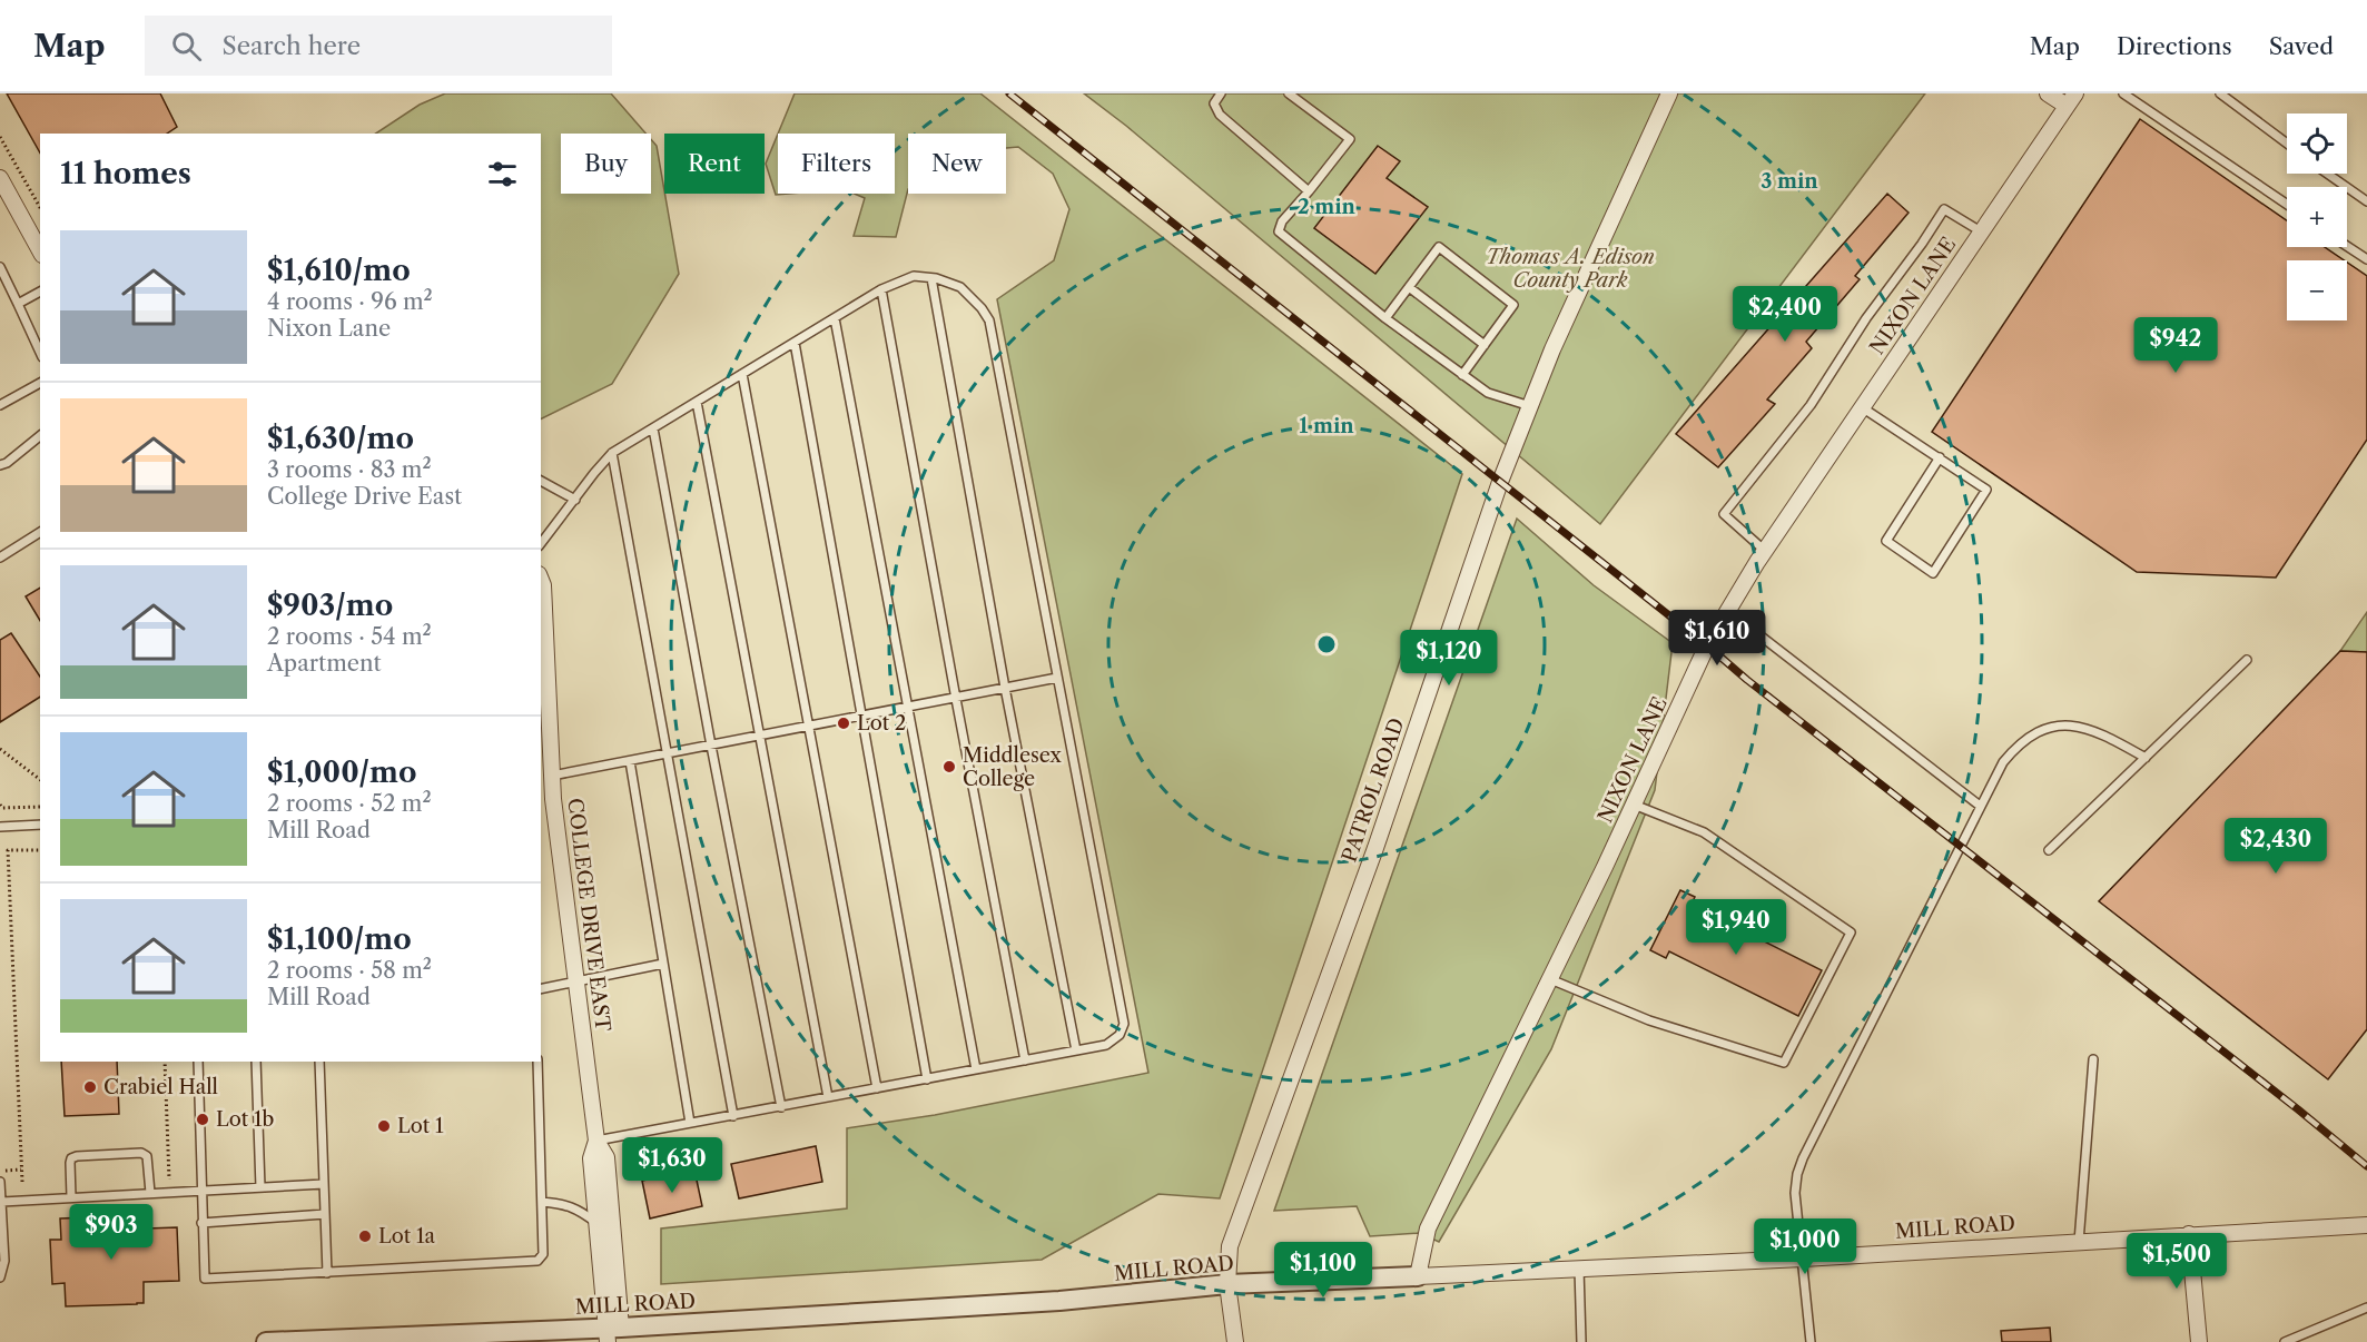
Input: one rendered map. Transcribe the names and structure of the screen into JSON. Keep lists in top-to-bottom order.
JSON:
{
  "streets": {
    "street": [
      "NIXON LANE",
      "PATROL ROAD",
      "COLLEGE DRIVE EAST",
      "MILL ROAD"
    ]
  },
  "crossings": [
    ["NIXON LANE", "MILL ROAD"],
    ["PATROL ROAD", "MILL ROAD"],
    ["COLLEGE DRIVE EAST", "MILL ROAD"]
  ],
  "parks": ["Thomas A. Edison County Park"],
  "places": [
    "Lot 2",
    "Middlesex College",
    "Crabiel Hall",
    "Lot 1b",
    "Lot 1",
    "Lot 1a"
  ],
  "page": {
    "header": "Map",
    "search": "Search here",
    "nav": ["Map", "Directions", "Saved"],
    "map_buttons": ["+", "−"],
    "chip": [
      "Buy",
      "Rent",
      "Filters",
      "New"
    ],
    "heading": "11 homes",
    "list": [
      {
        "name": "$1,610/mo",
        "note": "4 rooms · 96 m² · Nixon Lane"
      },
      {
        "name": "$1,630/mo",
        "note": "3 rooms · 83 m² · College Drive East"
      },
      {
        "name": "$903/mo",
        "note": "2 rooms · 54 m² · Apartment"
      },
      {
        "name": "$1,000/mo",
        "note": "2 rooms · 52 m² · Mill Road"
      },
      {
        "name": "$1,100/mo",
        "note": "2 rooms · 58 m² · Mill Road"
      }
    ],
    "price": [
      "$2,400",
      "$942",
      "$1,610",
      "$1,120",
      "$2,430",
      "$1,940",
      "$1,630",
      "$903",
      "$1,000",
      "$1,500",
      "$1,100"
    ]
  },
  "rings": ["3 min", "2 min", "1 min"]
}
